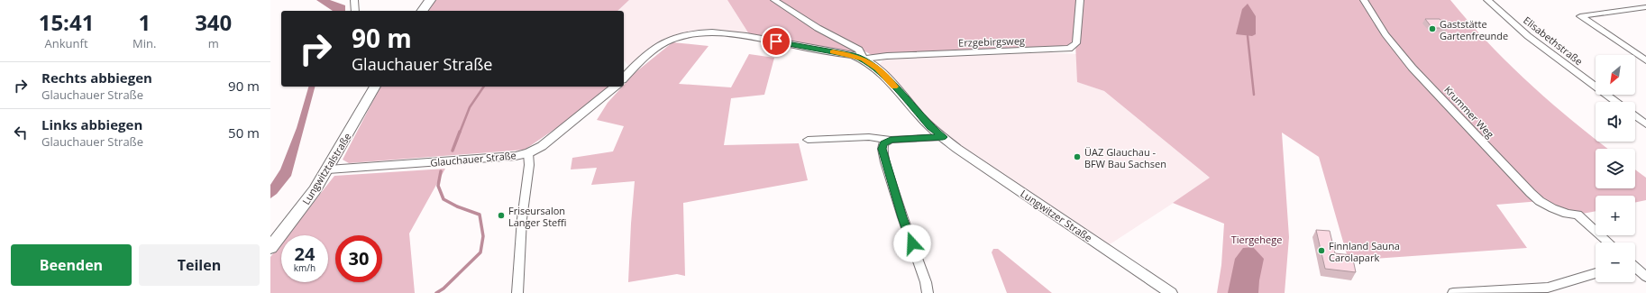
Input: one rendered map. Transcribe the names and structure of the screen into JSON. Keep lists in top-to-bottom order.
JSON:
{
  "streets": {
    "main road": ["Lungwitztalstraße"],
    "street": [
      "Elisabethstraße",
      "Erzgebirgsweg",
      "Krummer Weg",
      "Glauchauer Straße",
      "Lungwitzer Straße"
    ]
  },
  "crossings": [
    ["Glauchauer Straße", "Lungwitztalstraße"]
  ],
  "parks": ["Tiergehege"],
  "places": [
    "Gaststätte Gartenfreunde",
    "ÜAZ Glauchau - BFW Bau Sachsen",
    "Friseursalon Langer Steffi",
    "Finnland Sauna Carolapark"
  ],
  "north": "bottom left",
  "page": {
    "eta": [
      "15:41",
      "Ankunft",
      "1",
      "Min.",
      "340",
      "m"
    ],
    "turn": ["90 m", "Glauchauer Straße"],
    "map_buttons": ["+", "−"],
    "list": [
      {
        "name": "Rechts abbiegen",
        "note": "Glauchauer Straße",
        "value": "90 m"
      },
      {
        "name": "Links abbiegen",
        "note": "Glauchauer Straße",
        "value": "50 m"
      }
    ],
    "speed": "24 km/h",
    "limit": "30",
    "buttons": ["Beenden", "Teilen"]
  }
}
